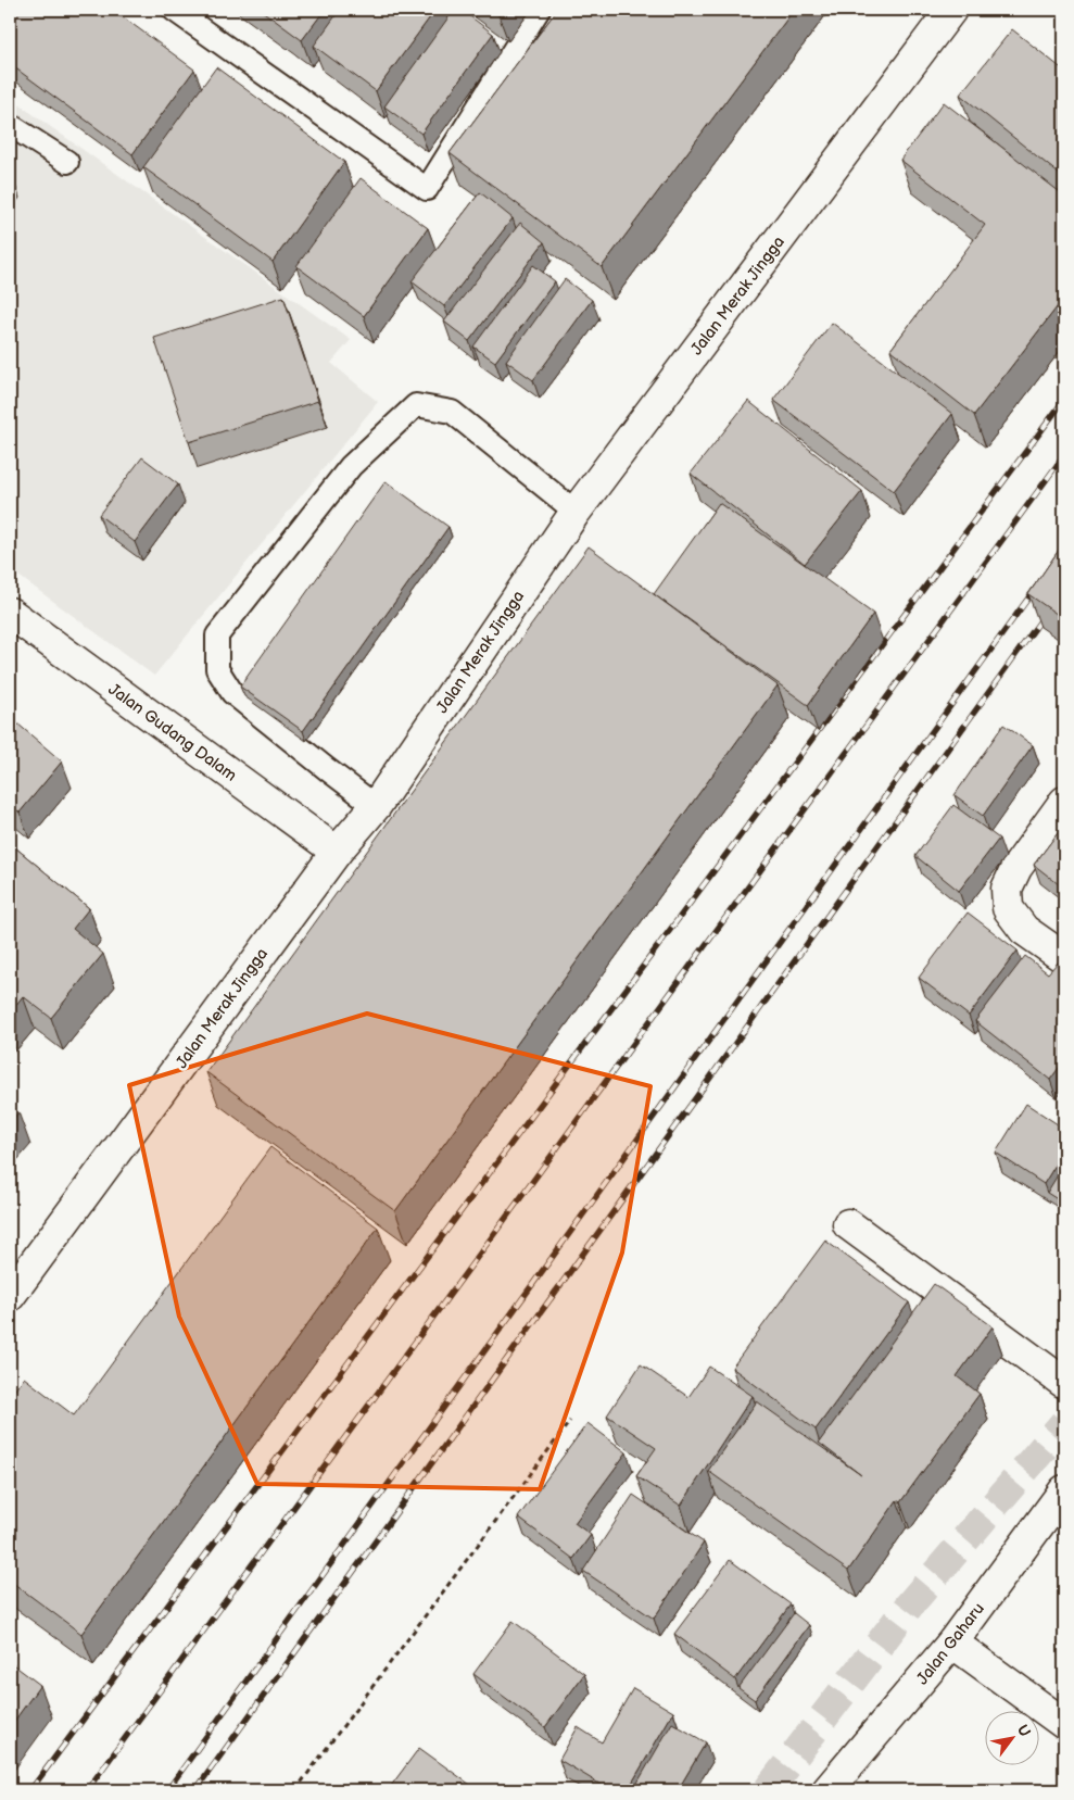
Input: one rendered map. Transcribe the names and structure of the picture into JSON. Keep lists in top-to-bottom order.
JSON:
{
  "streets": {
    "main road": ["Jalan Merak Jingga", "Jalan Gudang Dalam", "Jalan Gaharu"]
  },
  "crossings": [
    ["Jalan Merak Jingga", "Jalan Gudang Dalam"]
  ],
  "north": "top right"
}
